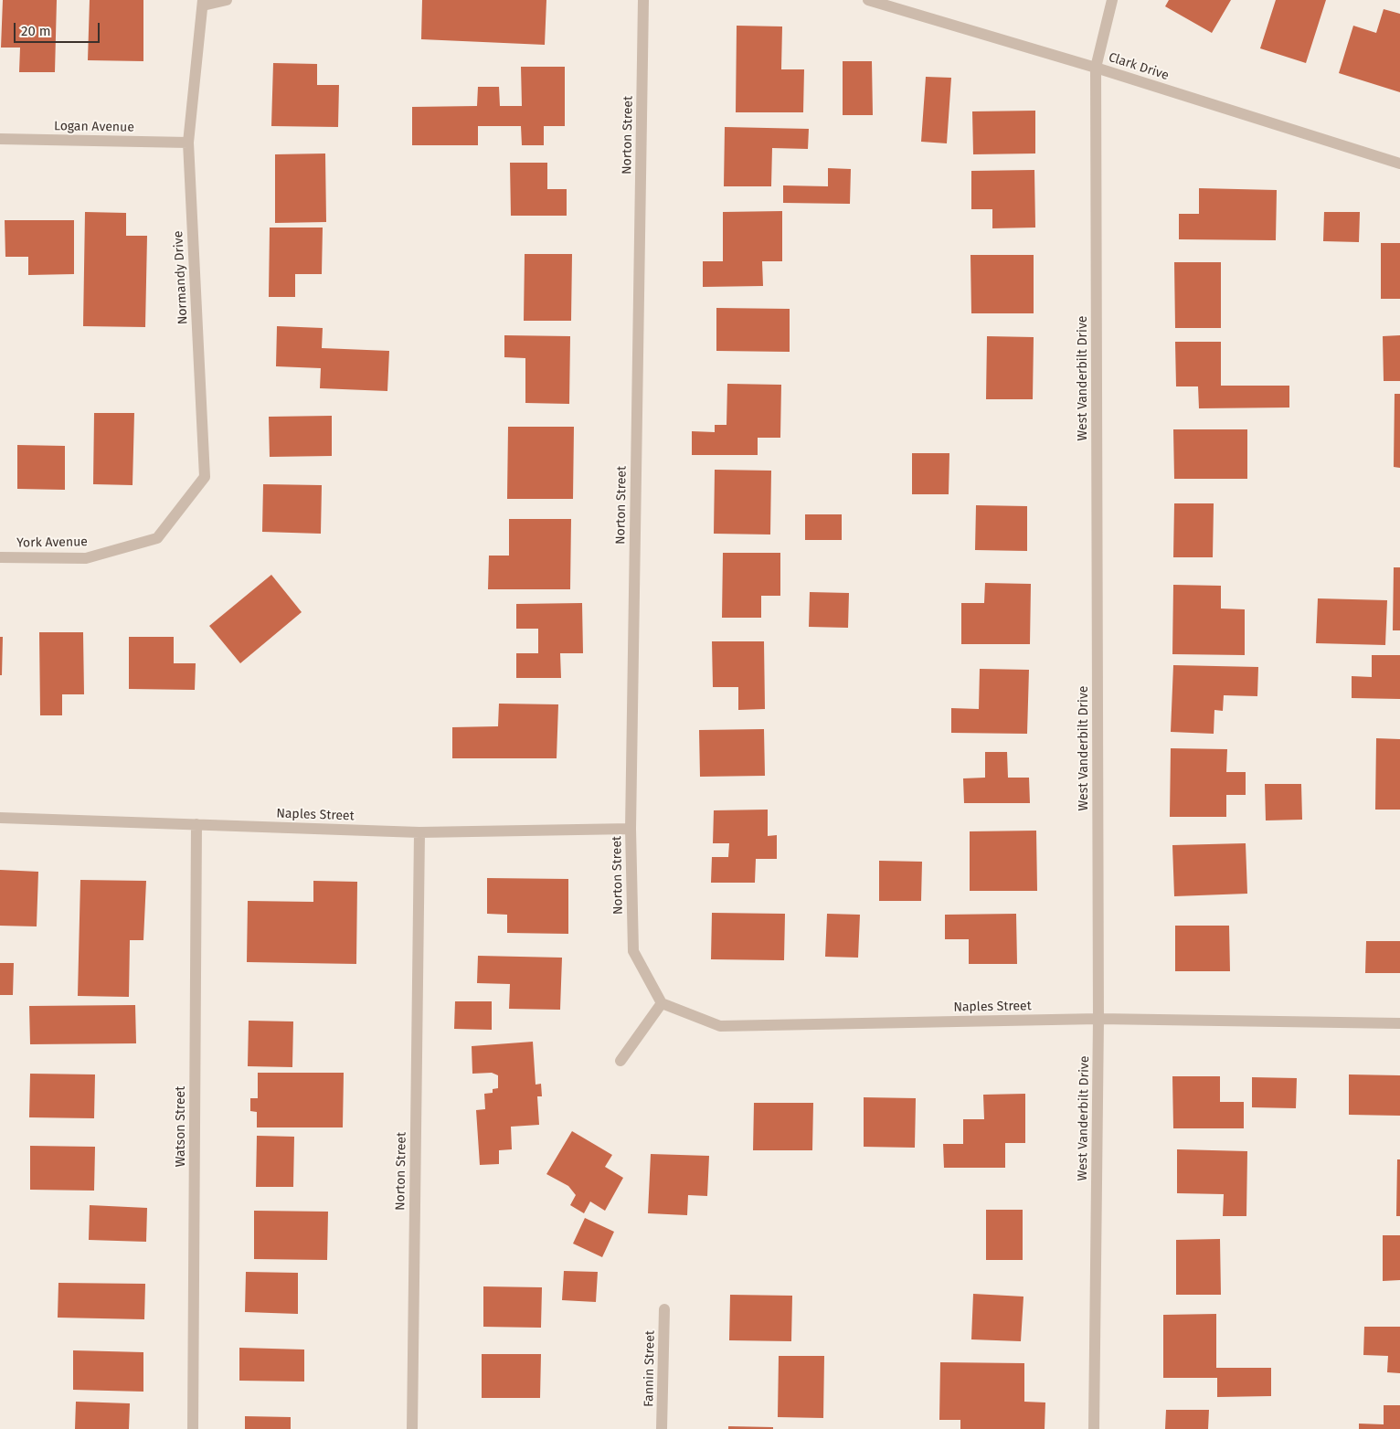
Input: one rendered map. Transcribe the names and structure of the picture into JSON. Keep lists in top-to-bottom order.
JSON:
{
  "streets": {
    "street": [
      "Clark Drive",
      "Logan Avenue",
      "Norton Street",
      "Normandy Drive",
      "West Vanderbilt Drive",
      "York Avenue",
      "Naples Street",
      "Watson Street",
      "Fannin Street"
    ]
  },
  "crossings": [
    ["Clark Drive", "West Vanderbilt Drive"],
    ["Logan Avenue", "Normandy Drive"],
    ["Norton Street", "Naples Street"],
    ["Normandy Drive", "York Avenue"],
    ["West Vanderbilt Drive", "Naples Street"],
    ["Naples Street", "Watson Street"]
  ],
  "scale_bar": "20 m"
}
